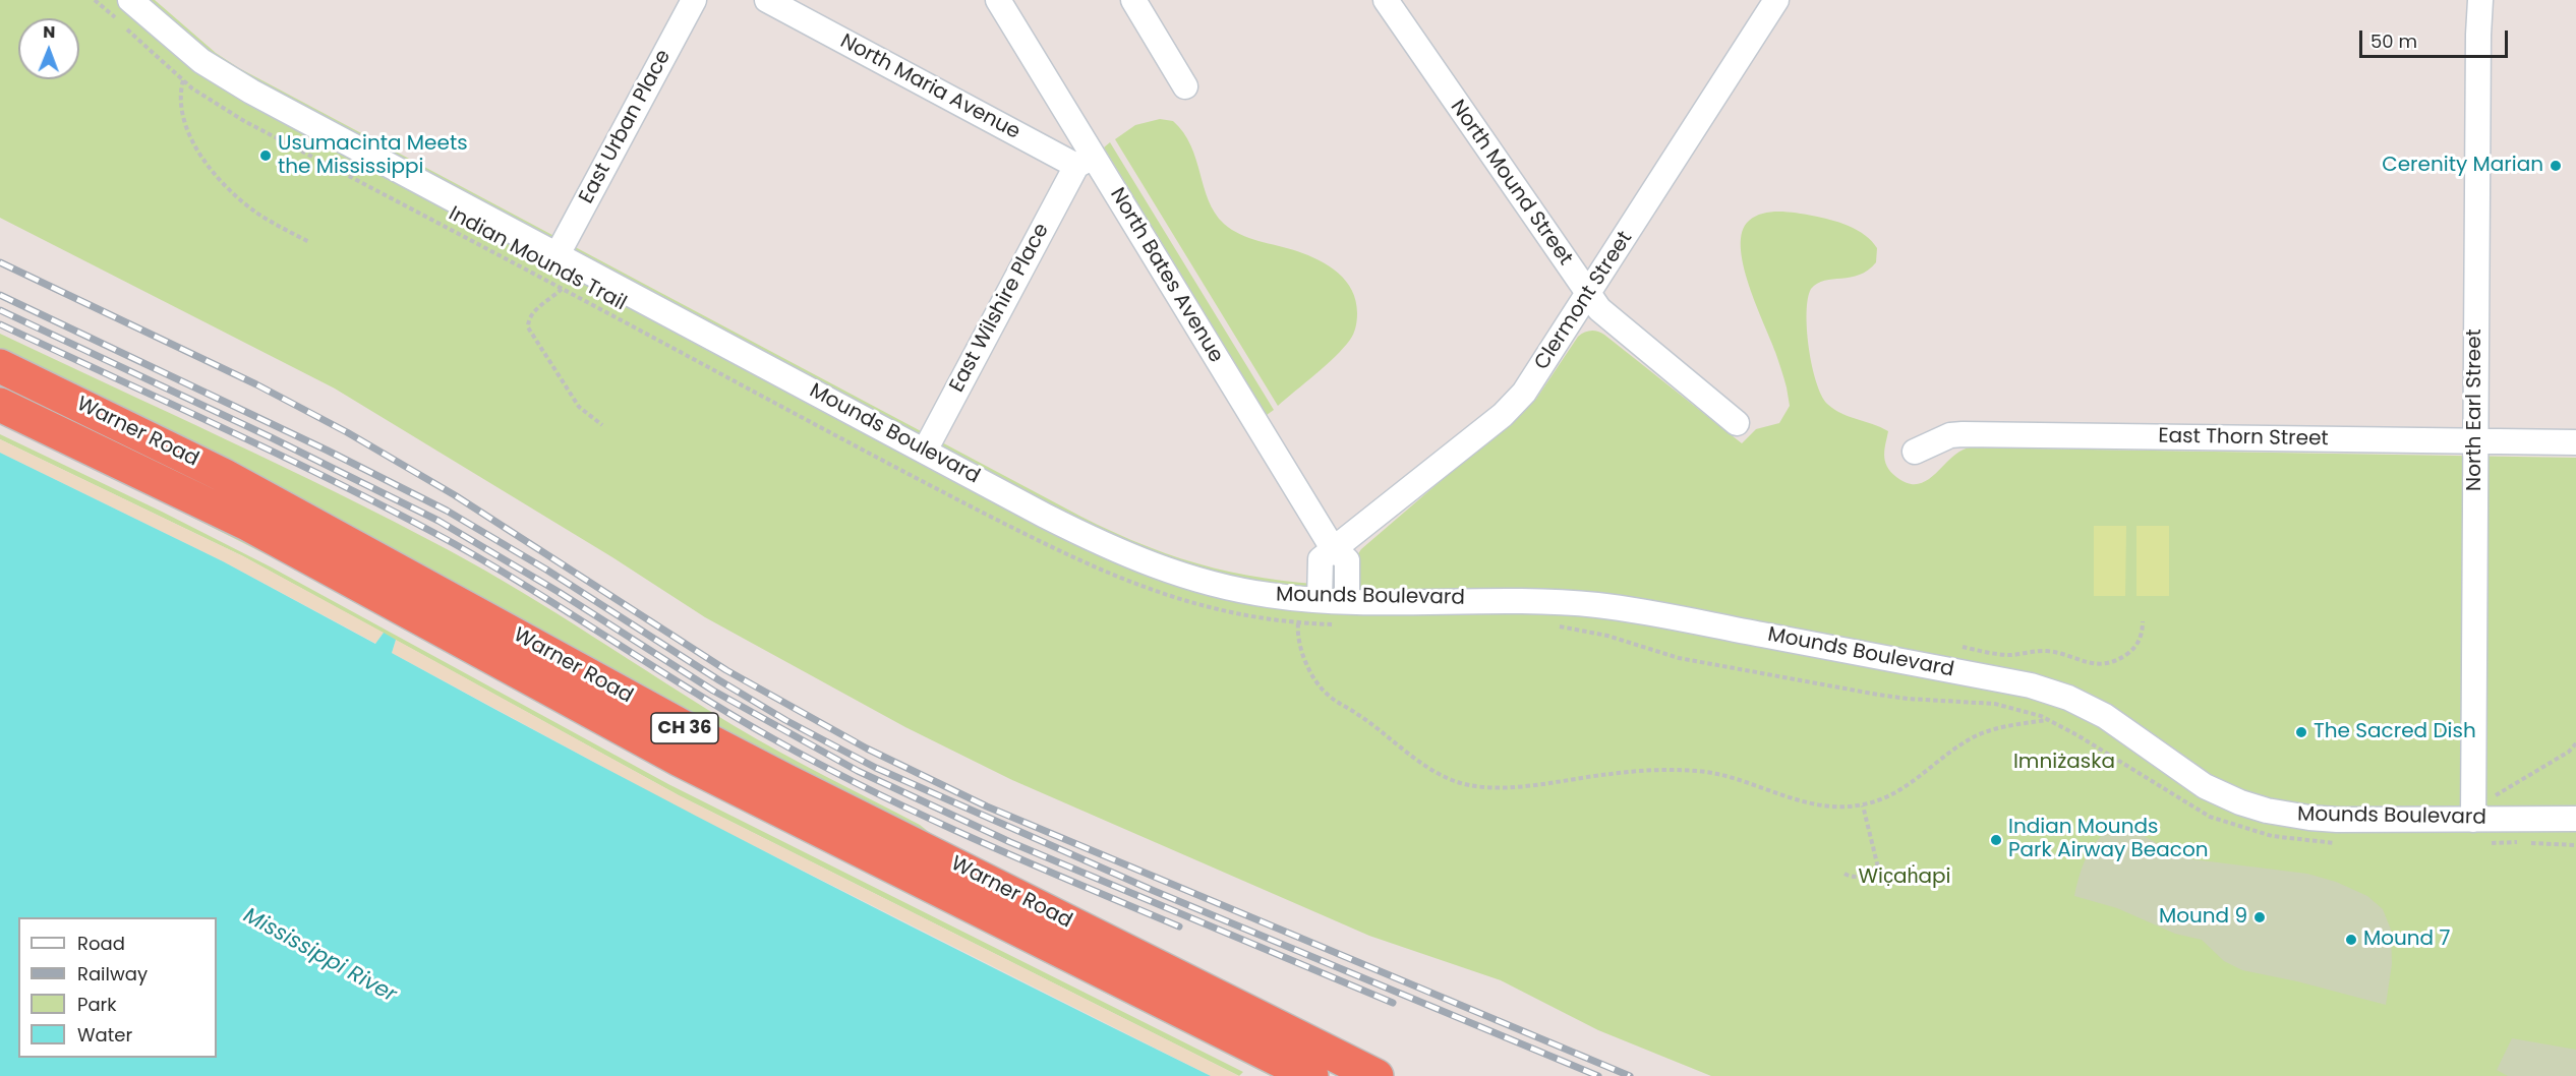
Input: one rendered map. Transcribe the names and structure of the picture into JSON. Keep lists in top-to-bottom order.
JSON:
{
  "streets": {
    "highway": ["Warner Road", "CH 36"],
    "street": [
      "North Maria Avenue",
      "East Urban Place",
      "North Mound Street",
      "North Bates Avenue",
      "Clermont Street",
      "East Wilshire Place",
      "North Earl Street",
      "Mounds Boulevard",
      "East Thorn Street"
    ],
    "path": ["Indian Mounds Trail"]
  },
  "crossings": [
    ["North Maria Avenue", "North Bates Avenue"],
    ["North Maria Avenue", "East Wilshire Place"],
    ["East Urban Place", "Mounds Boulevard"],
    ["North Mound Street", "Clermont Street"],
    ["North Bates Avenue", "Clermont Street"],
    ["North Bates Avenue", "East Wilshire Place"],
    ["Clermont Street", "Mounds Boulevard"],
    ["East Wilshire Place", "Mounds Boulevard"],
    ["North Earl Street", "Mounds Boulevard"],
    ["North Earl Street", "East Thorn Street"]
  ],
  "water": ["Mississippi River"],
  "parks": ["Imniżaska", "Wic̣aḣapi"],
  "places": [
    "Usumacinta Meets the Mississippi",
    "Cerenity Marian",
    "The Sacred Dish",
    "Indian Mounds Park Airway Beacon",
    "Mound 9",
    "Mound 7"
  ],
  "legend": [
    "Road",
    "Railway",
    "Park",
    "Water"
  ],
  "scale_bar": "50 m",
  "north": "top"
}
